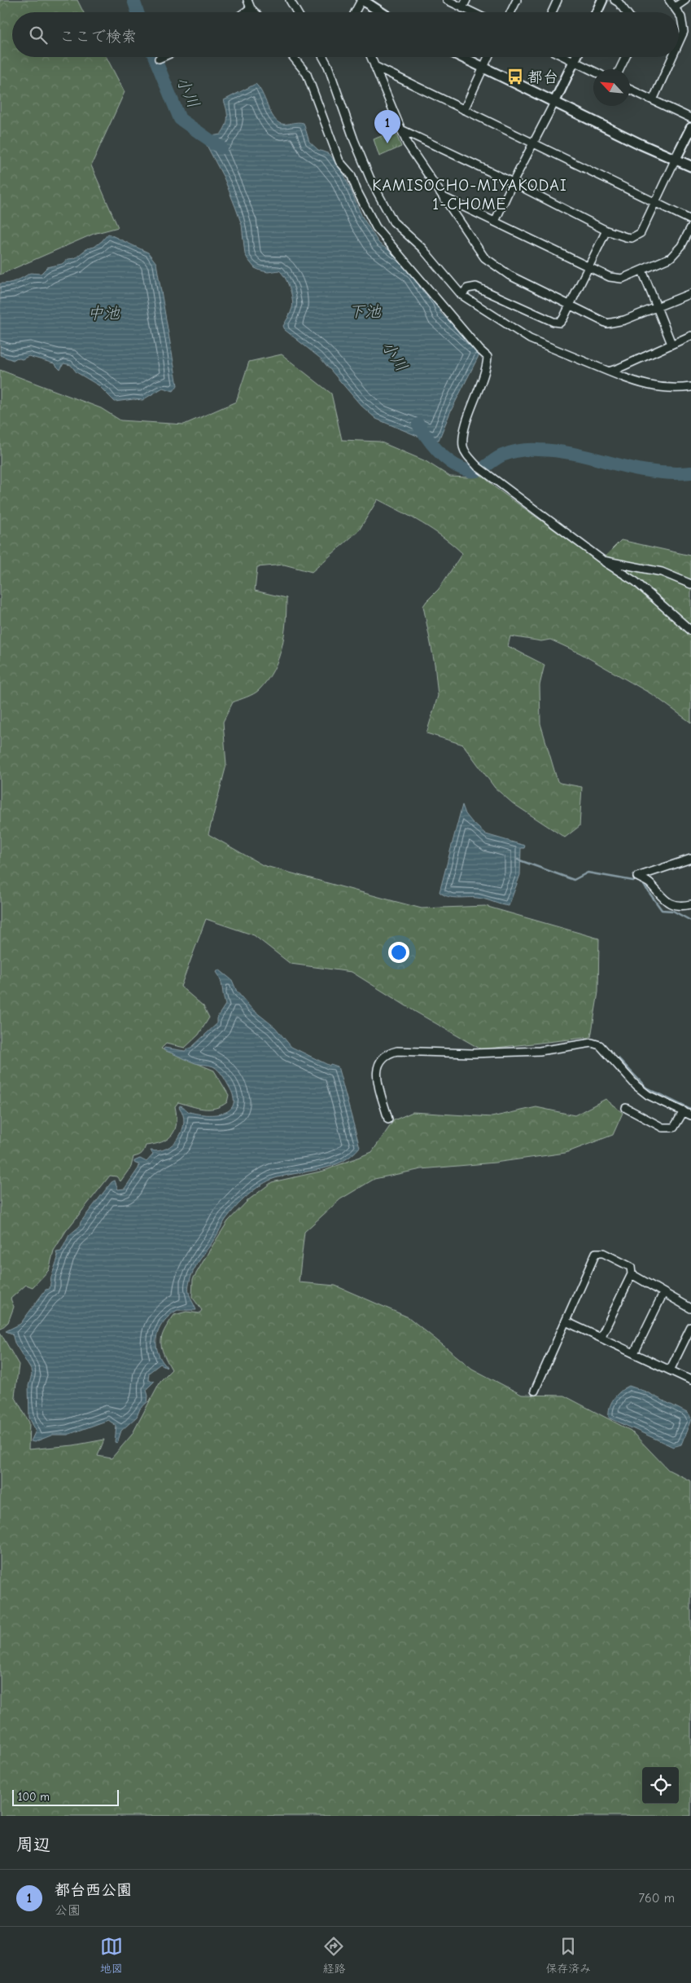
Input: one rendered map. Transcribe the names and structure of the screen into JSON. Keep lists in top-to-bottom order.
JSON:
{
  "districts": ["KAMISOCHO-MIYAKODAI 1-CHOME"],
  "water": ["小川", "下池", "中池"],
  "places": {
    "bus stop": ["都台"]
  },
  "scale_bar": "100 m",
  "north": "top left",
  "page": {
    "search": "ここで検索",
    "pins": "1",
    "scale": "100 m",
    "heading": "周辺",
    "list": [
      {
        "mark": "1",
        "name": "都台西公園",
        "note": "公園",
        "value": "760 m"
      }
    ],
    "nav": ["地図", "経路", "保存済み"]
  }
}
